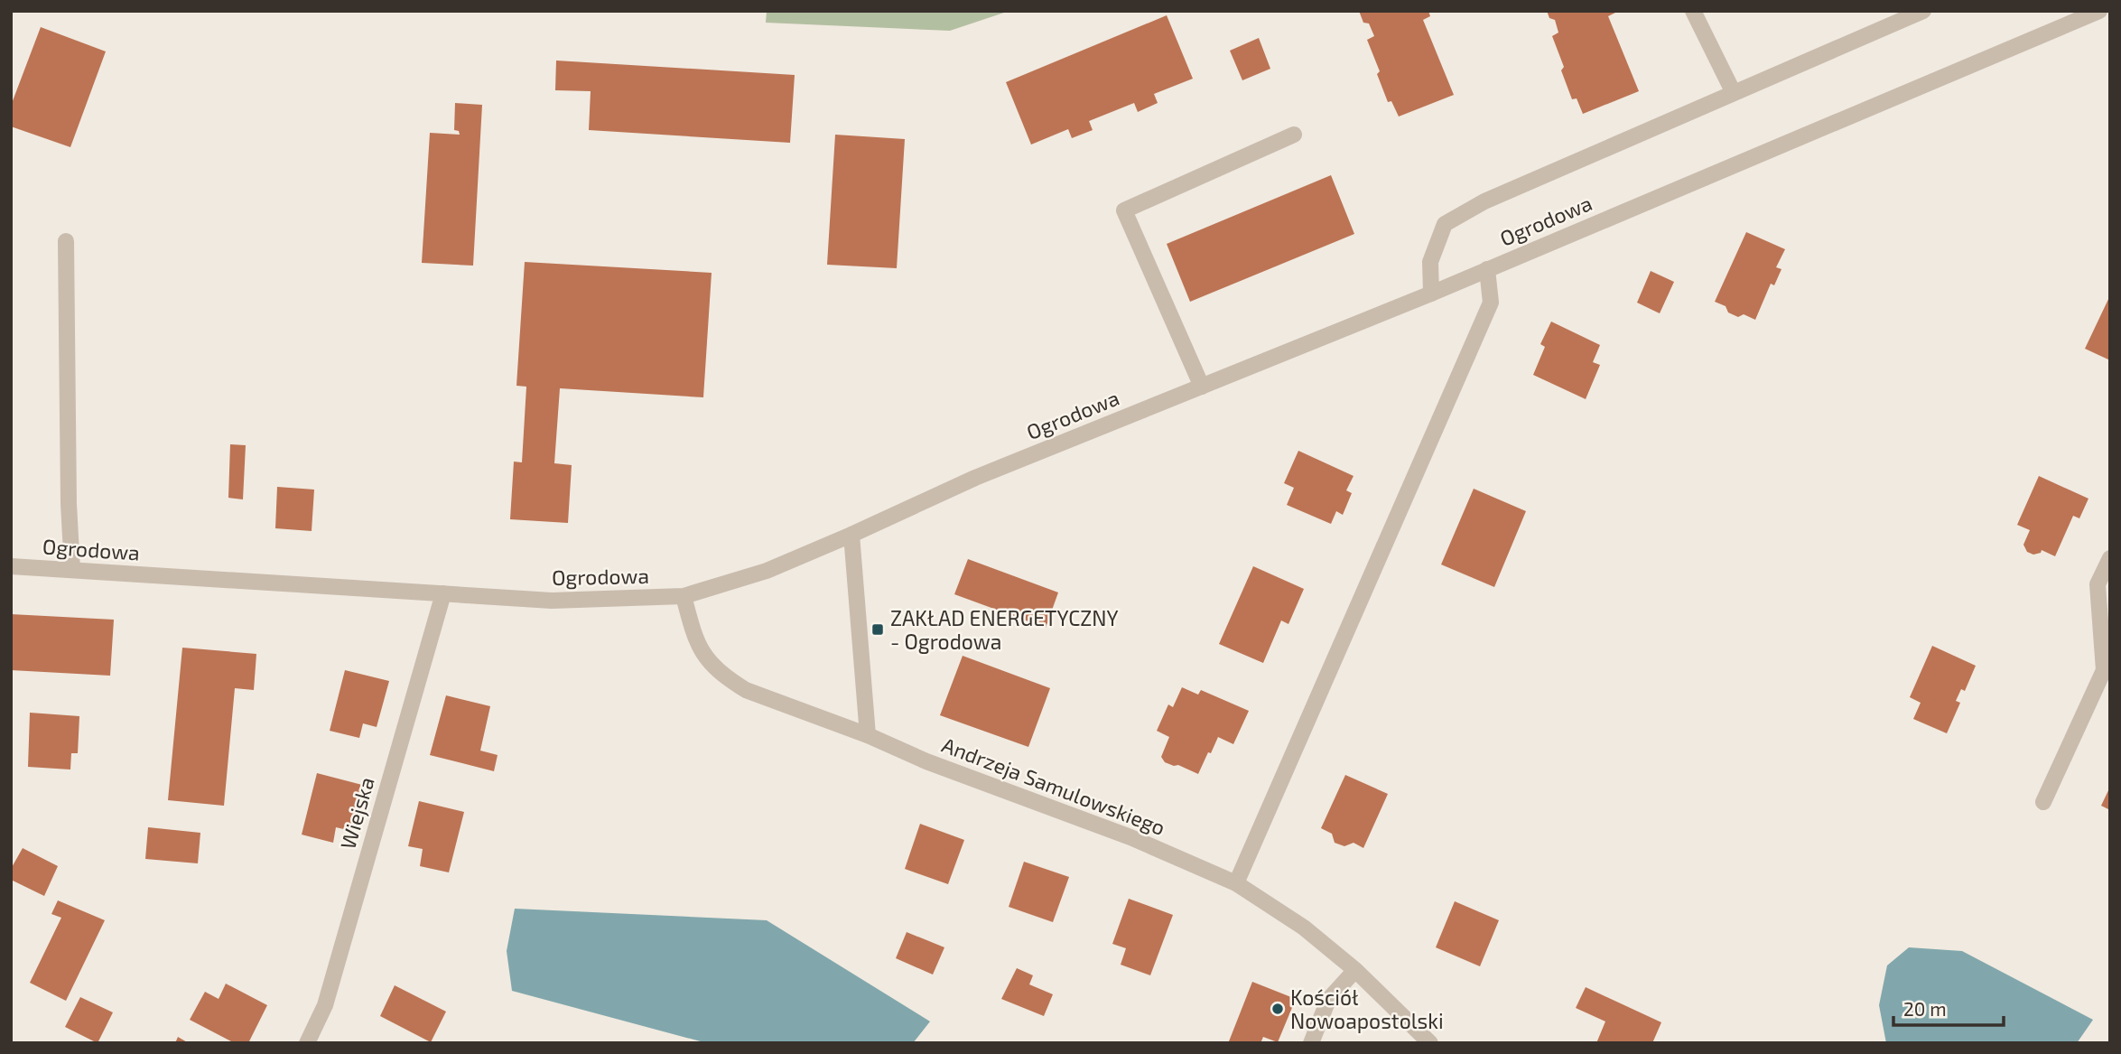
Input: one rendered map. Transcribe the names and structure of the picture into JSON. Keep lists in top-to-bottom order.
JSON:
{
  "streets": {
    "street": ["Ogrodowa", "Andrzeja Samulowskiego", "Wiejska"]
  },
  "crossings": [
    ["Ogrodowa", "Andrzeja Samulowskiego"],
    ["Ogrodowa", "Wiejska"]
  ],
  "places": {
    "transit": ["ZAKŁAD ENERGETYCZNY - Ogrodowa"],
    "other": ["Kościół Nowoapostolski"]
  },
  "scale_bar": "20 m"
}
